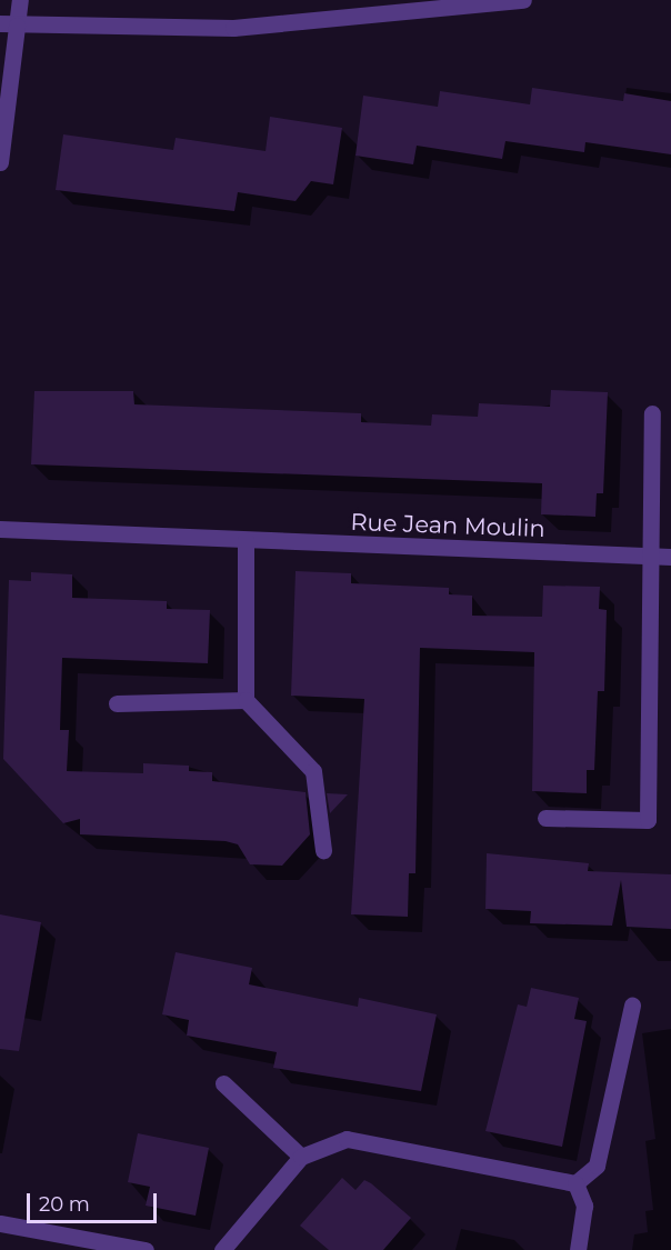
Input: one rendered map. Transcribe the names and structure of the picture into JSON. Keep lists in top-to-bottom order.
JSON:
{
  "streets": {
    "street": ["Rue Jean Moulin"]
  },
  "scale_bar": "20 m"
}
